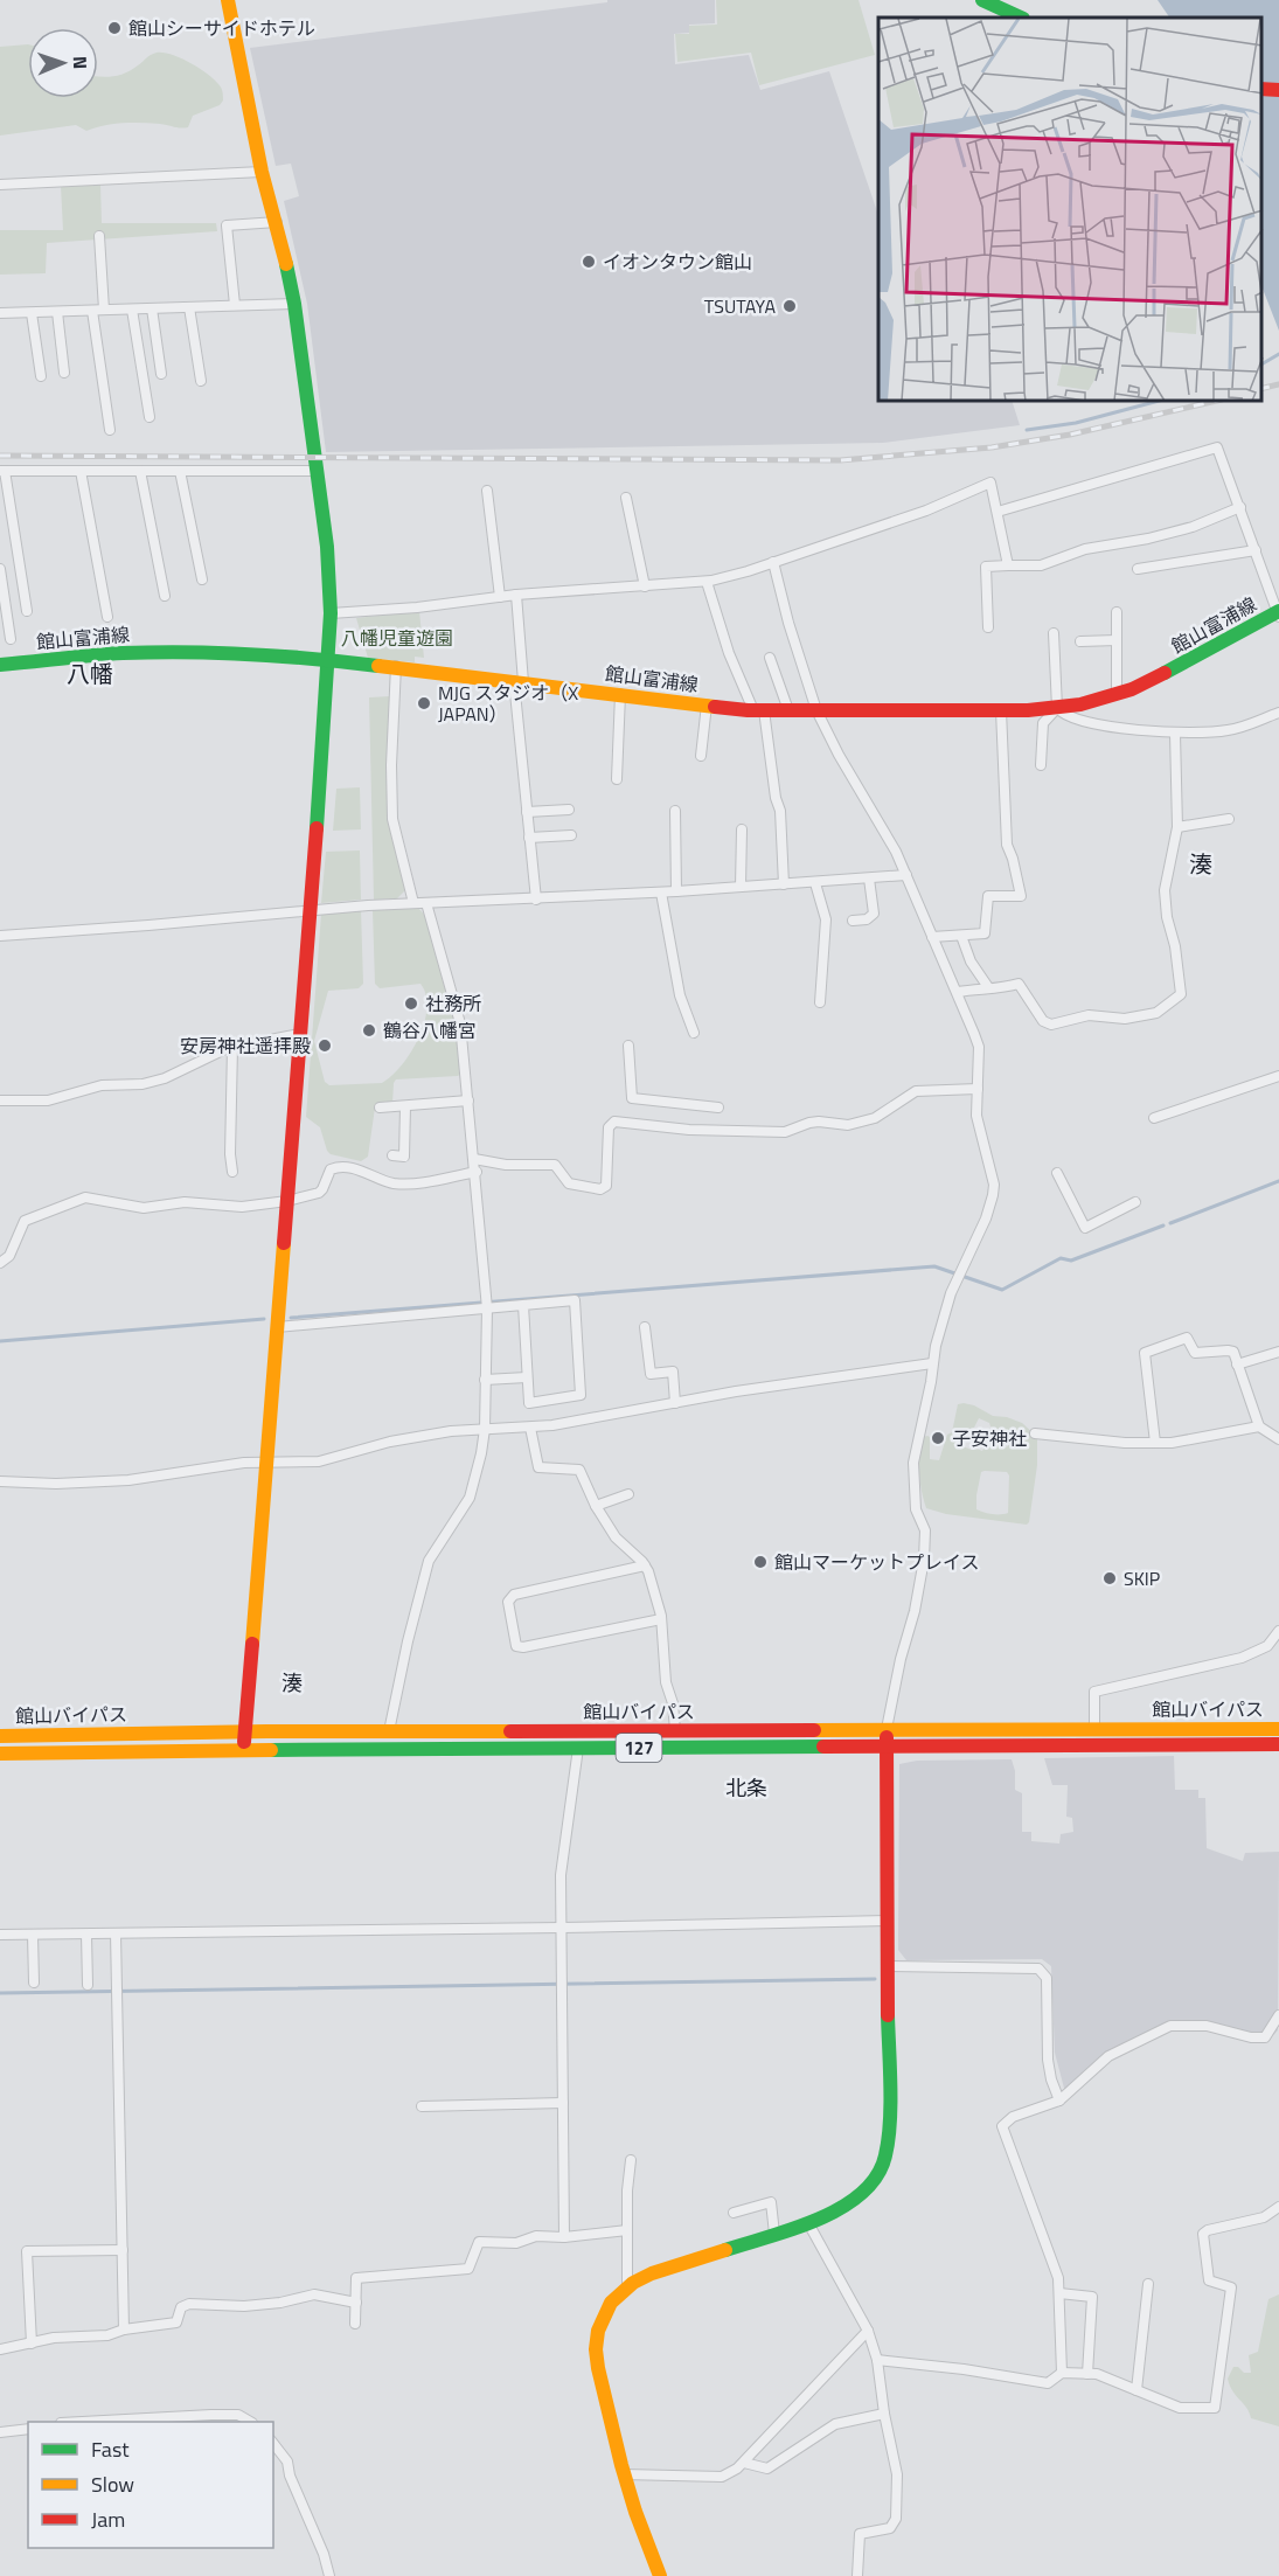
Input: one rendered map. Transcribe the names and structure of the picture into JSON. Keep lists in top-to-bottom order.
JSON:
{
  "streets": {
    "main road": ["館山富浦線", "館山バイパス", "127"]
  },
  "districts": [
    "八幡",
    "湊",
    "湊",
    "北条"
  ],
  "parks": ["八幡児童遊園"],
  "places": [
    "館山シーサイドホテル",
    "イオンタウン館山",
    "TSUTAYA",
    "MJG スタジオ（X JAPAN）",
    "社務所",
    "鶴谷八幡宮",
    "安房神社遥拝殿",
    "子安神社",
    "館山マーケットプレイス",
    "SKIP"
  ],
  "legend": ["Fast", "Slow", "Jam"],
  "north": "right"
}
